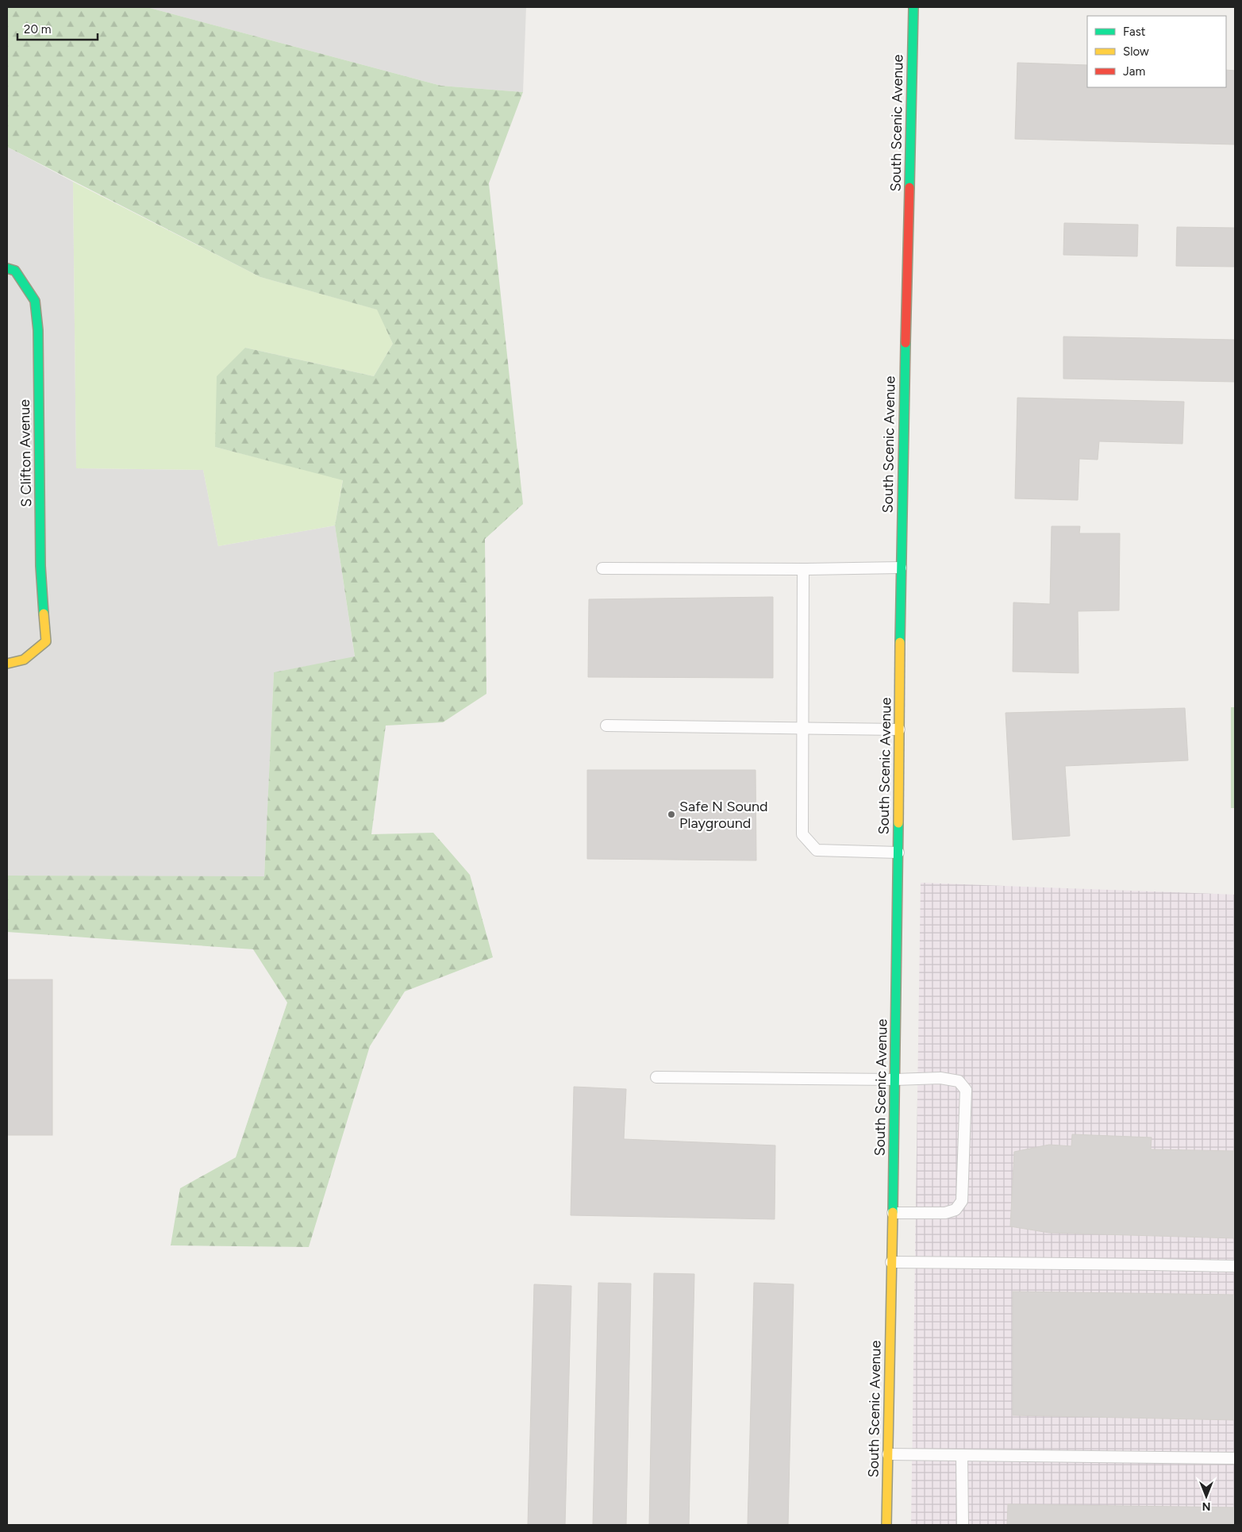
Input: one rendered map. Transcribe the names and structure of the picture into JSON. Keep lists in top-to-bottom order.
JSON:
{
  "streets": {
    "main road": ["South Scenic Avenue", "S Clifton Avenue"]
  },
  "places": ["Safe N Sound Playground"],
  "legend": ["Fast", "Slow", "Jam"],
  "scale_bar": "20 m",
  "north": "bottom"
}
